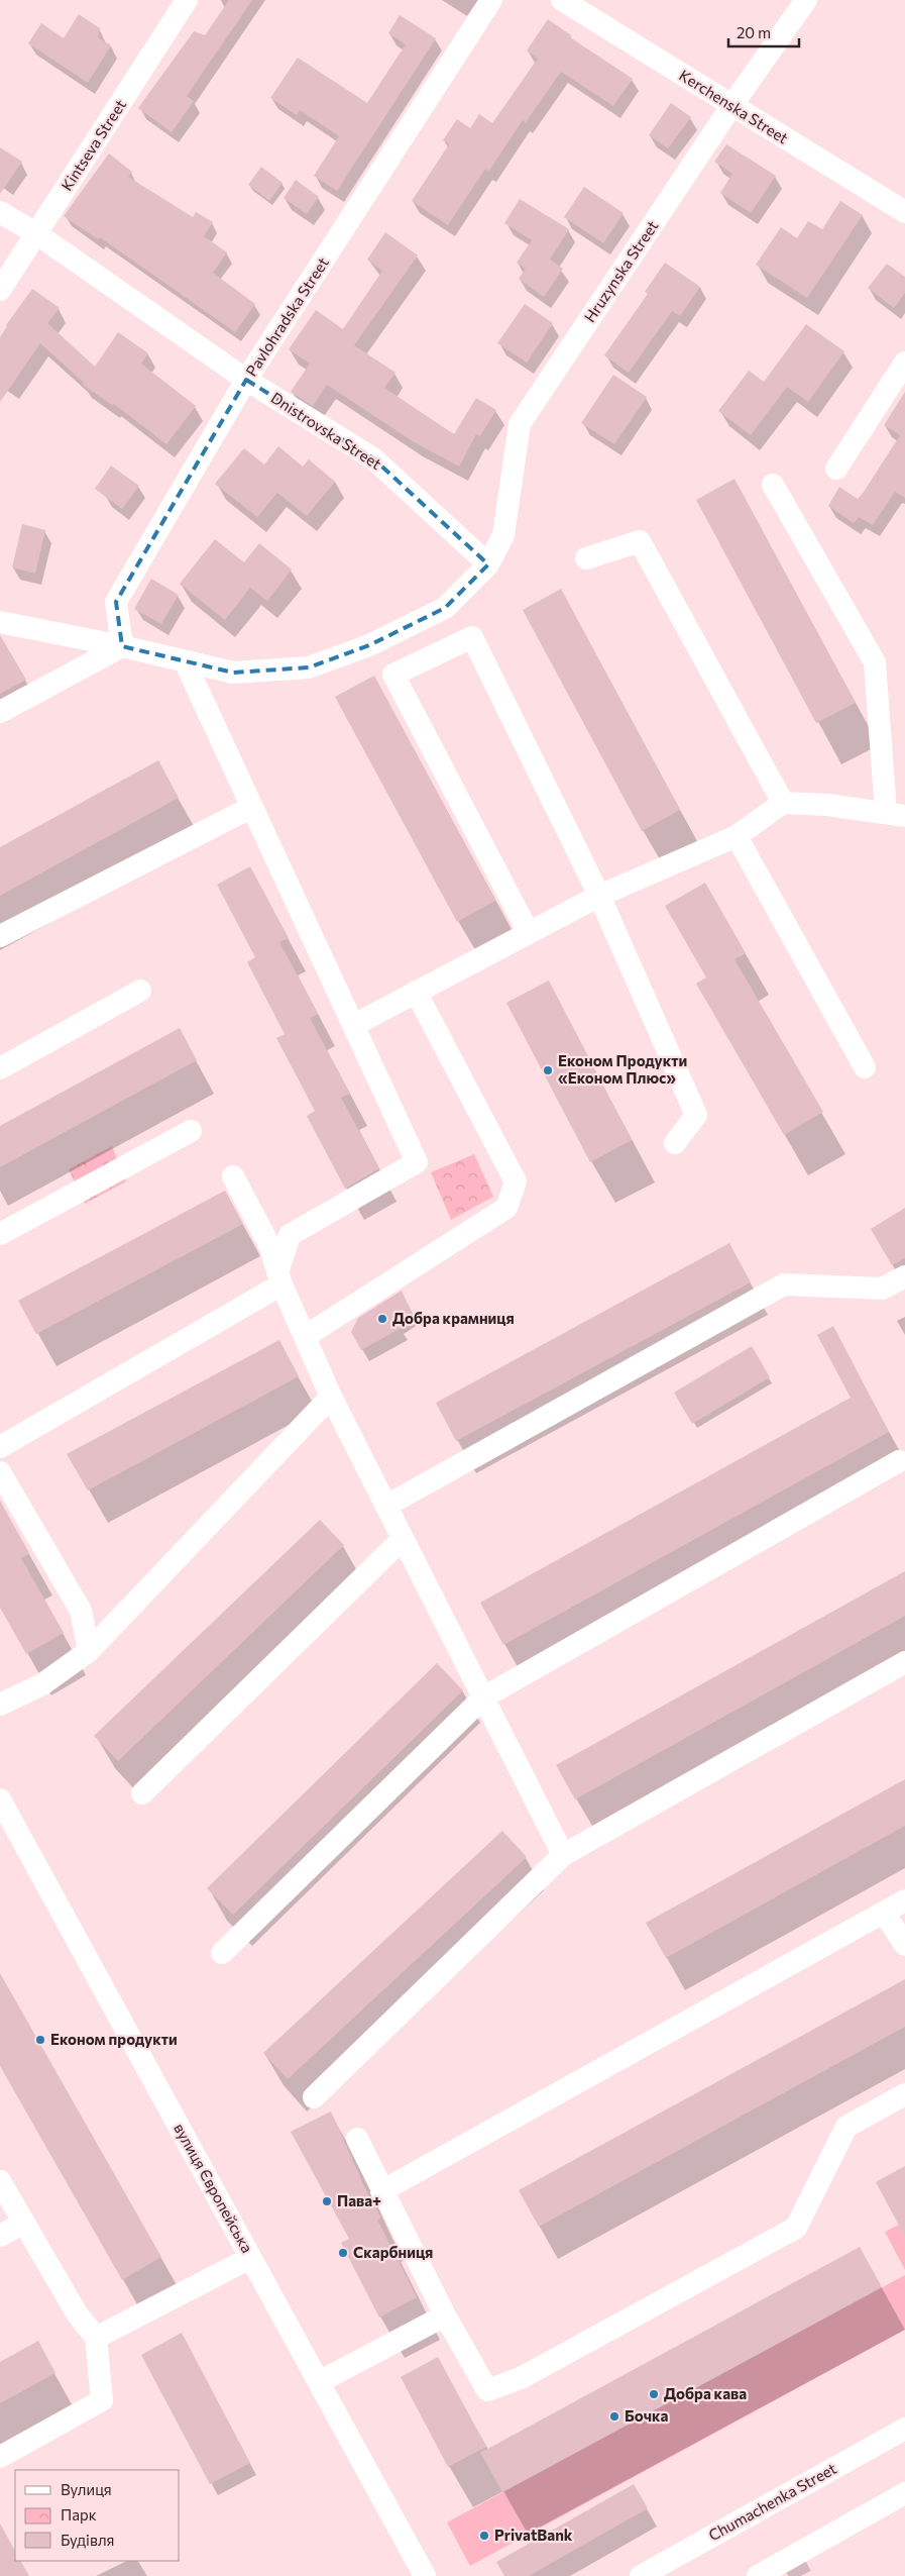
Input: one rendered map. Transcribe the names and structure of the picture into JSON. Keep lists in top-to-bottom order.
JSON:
{
  "streets": {
    "street": [
      "Kerchenska Street",
      "Kintseva Street",
      "Hruzynska Street",
      "Pavlohradska Street",
      "Dnistrovska Street",
      "вулиця Європейська",
      "Chumachenka Street"
    ]
  },
  "crossings": [
    ["Kerchenska Street", "Hruzynska Street"],
    ["Kintseva Street", "Dnistrovska Street"],
    ["Hruzynska Street", "Pavlohradska Street"],
    ["Hruzynska Street", "Dnistrovska Street"],
    ["Pavlohradska Street", "Dnistrovska Street"]
  ],
  "places": [
    "Економ Продукти «Економ Плюс»",
    "Добра крамниця",
    "Економ продукти",
    "Пава+",
    "Скарбниця",
    "Добра кава",
    "Бочка",
    "PrivatBank"
  ],
  "legend": ["Вулиця", "Парк", "Будівля"],
  "scale_bar": "20 m"
}
